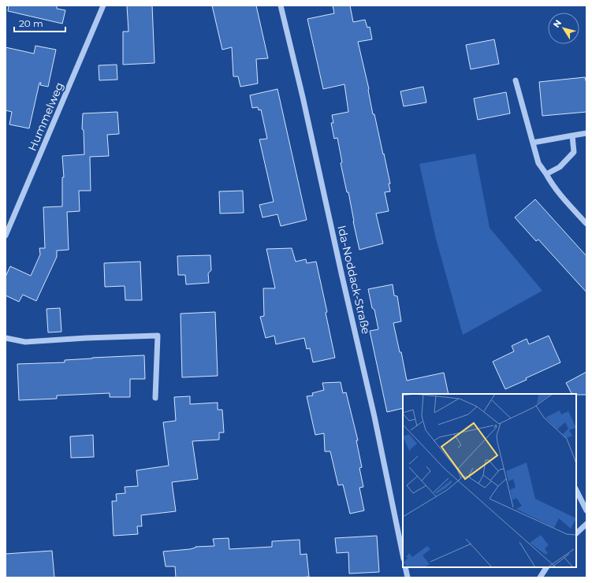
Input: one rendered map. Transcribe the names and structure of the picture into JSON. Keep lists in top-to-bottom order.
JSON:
{
  "streets": {
    "street": ["Hummelweg", "Ida-Noddack-Straße"]
  },
  "scale_bar": "20 m",
  "north": "top left"
}
